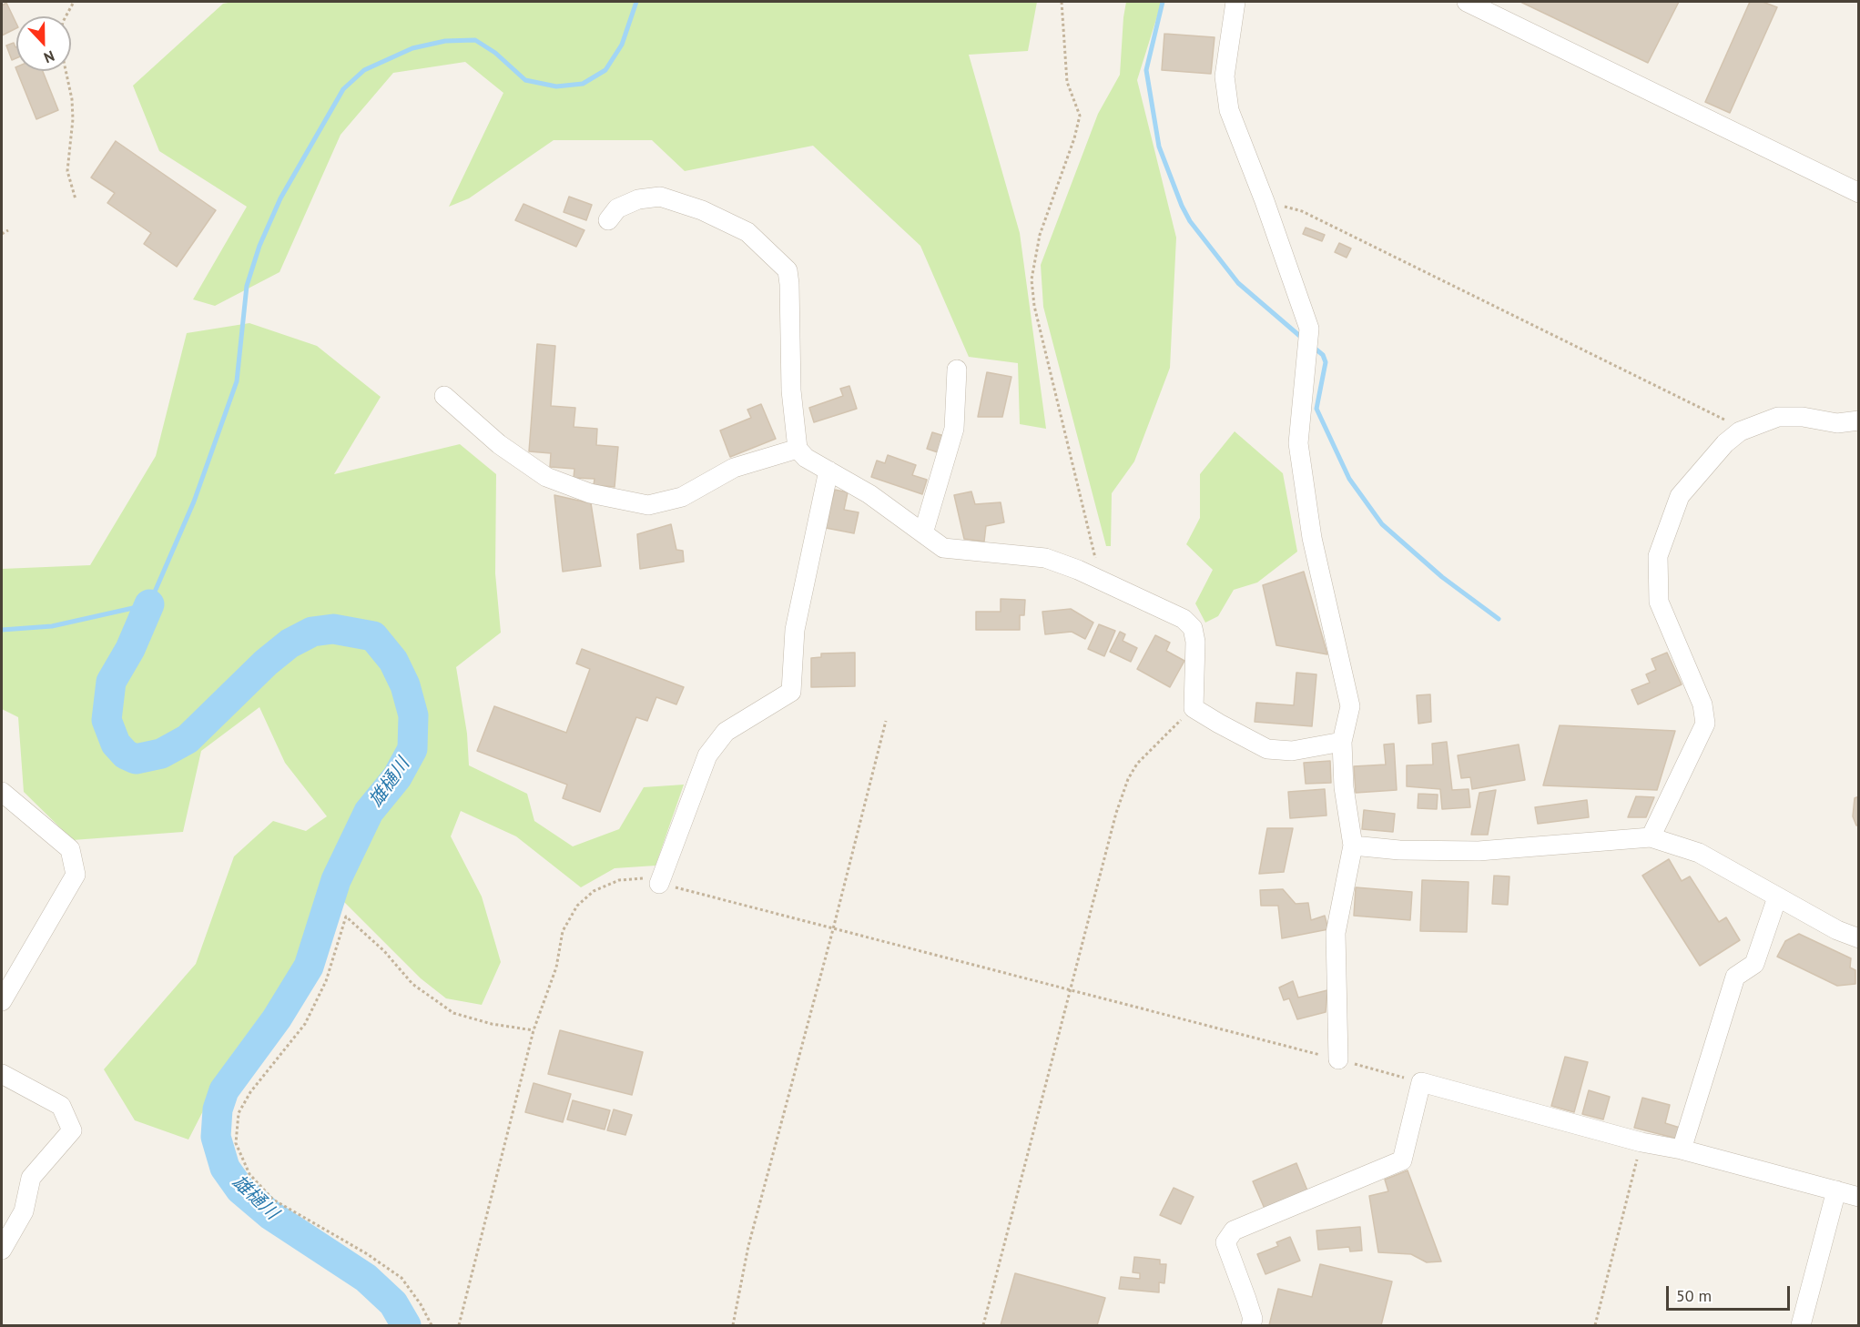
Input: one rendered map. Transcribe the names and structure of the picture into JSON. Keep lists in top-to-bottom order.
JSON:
{
  "water": ["雄樋川"],
  "scale_bar": "50 m",
  "north": "bottom"
}
